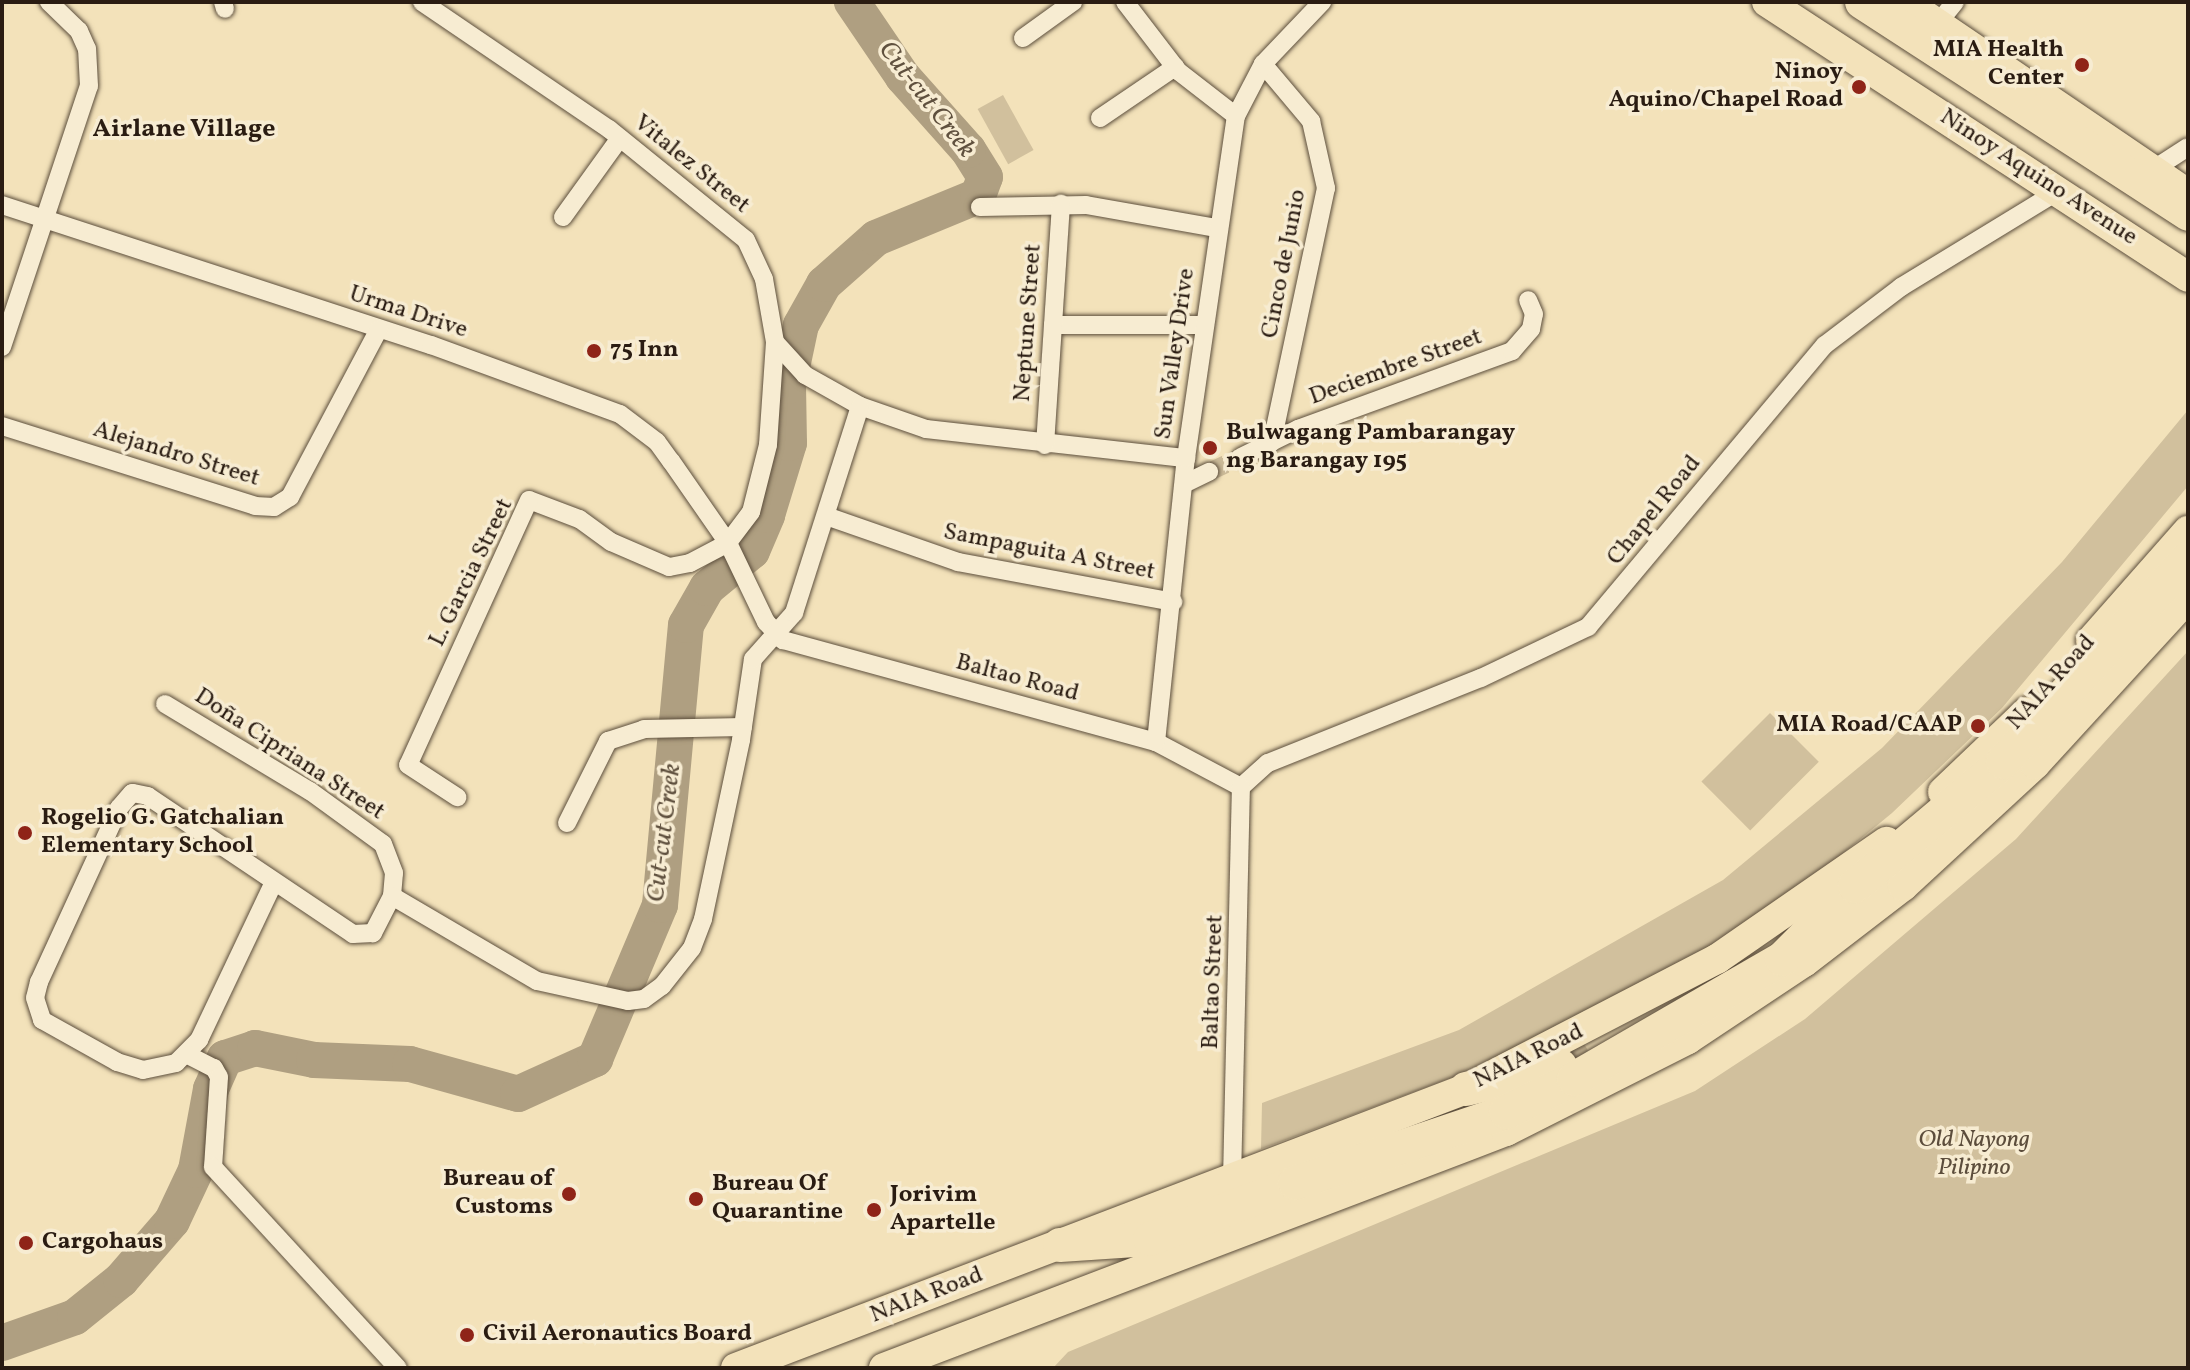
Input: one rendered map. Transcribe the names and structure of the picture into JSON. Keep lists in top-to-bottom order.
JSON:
{
  "streets": {
    "main road": ["Ninoy Aquino Avenue", "NAIA Road"],
    "street": [
      "Vitalez Street",
      "Cinco de Junio",
      "Urma Drive",
      "Neptune Street",
      "Sun Valley Drive",
      "Deciembre Street",
      "Alejandro Street",
      "Chapel Road",
      "Sampaguita A Street",
      "L. Garcia Street",
      "Baltao Road",
      "Doña Cipriana Street",
      "Baltao Street"
    ]
  },
  "crossings": [
    ["Vitalez Street", "Urma Drive"],
    ["Vitalez Street", "L. Garcia Street"],
    ["Ninoy Aquino Avenue", "Chapel Road"],
    ["Cinco de Junio", "Sun Valley Drive"],
    ["Cinco de Junio", "Deciembre Street"],
    ["Urma Drive", "Alejandro Street"],
    ["Urma Drive", "L. Garcia Street"],
    ["Urma Drive", "Baltao Road"],
    ["Sun Valley Drive", "Sampaguita A Street"],
    ["Sun Valley Drive", "Baltao Road"],
    ["Chapel Road", "Baltao Road"],
    ["Chapel Road", "Baltao Street"],
    ["Baltao Road", "Baltao Street"],
    ["NAIA Road", "Baltao Street"]
  ],
  "districts": ["Airlane Village"],
  "water": ["Cut-cut Creek"],
  "parks": ["Old Nayong Pilipino"],
  "places": [
    "MIA Health Center",
    "Ninoy Aquino/Chapel Road",
    "75 Inn",
    "Bulwagang Pambarangay ng Barangay 195",
    "MIA Road/CAAP",
    "Rogelio G. Gatchalian Elementary School",
    "Bureau of Customs",
    "Bureau Of Quarantine",
    "Jorivim Apartelle",
    "Cargohaus",
    "Civil Aeronautics Board"
  ]
}
